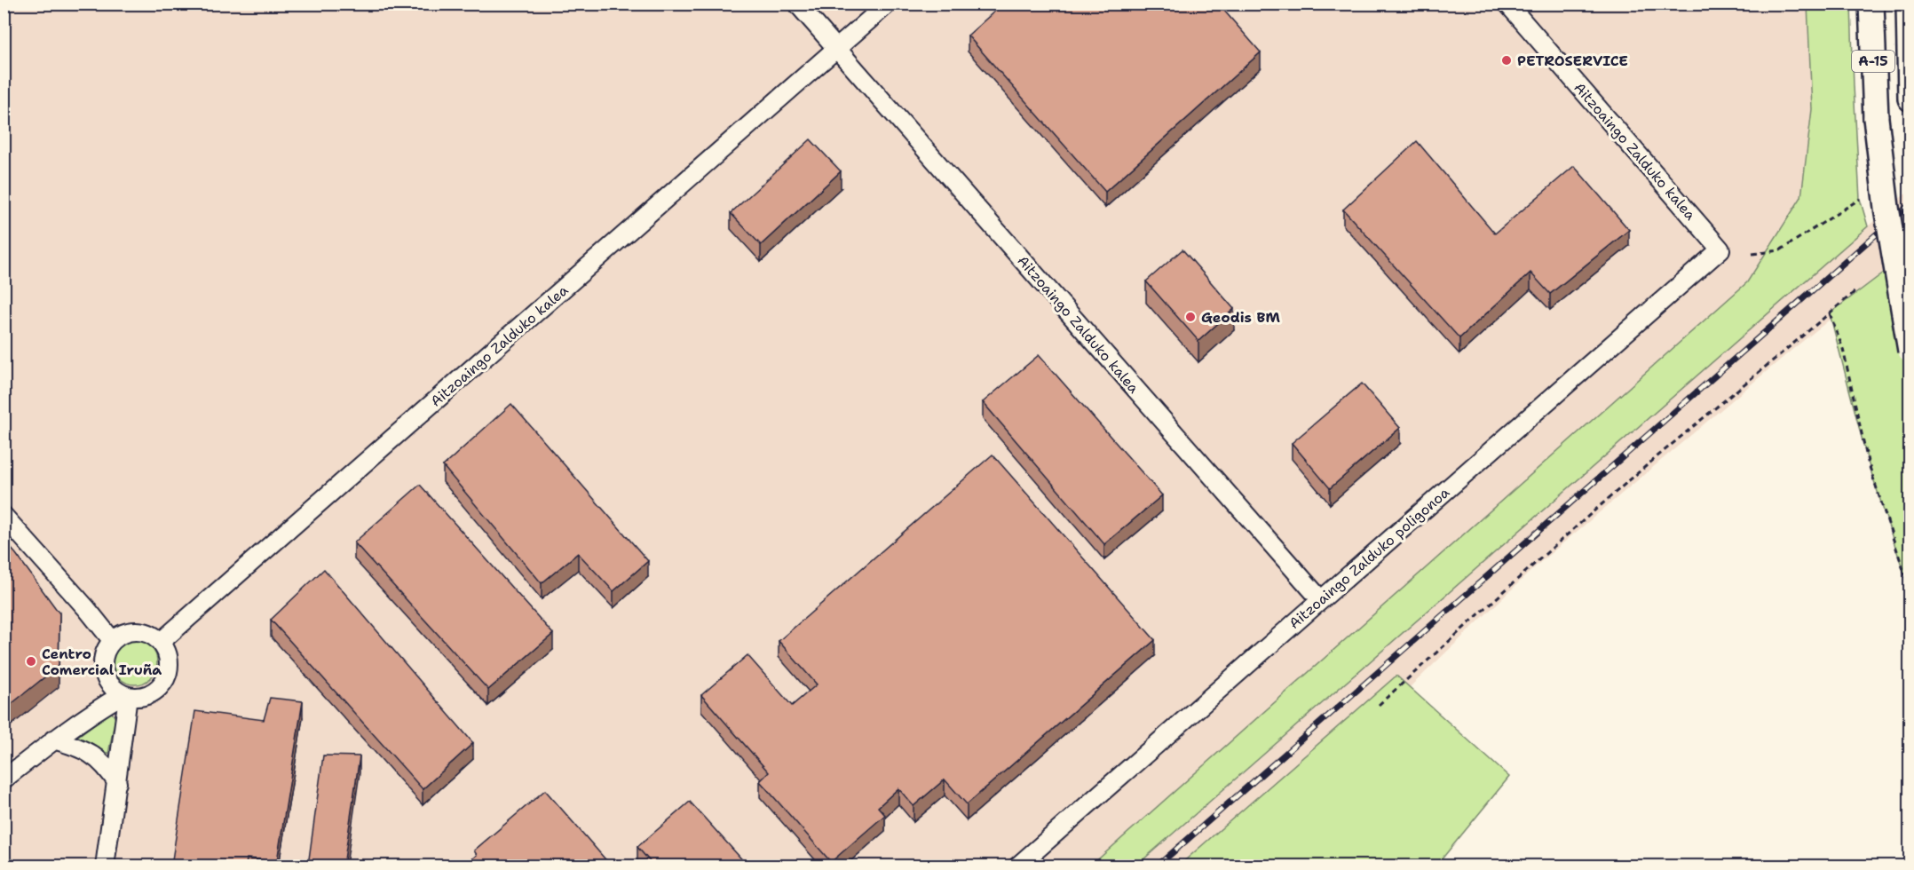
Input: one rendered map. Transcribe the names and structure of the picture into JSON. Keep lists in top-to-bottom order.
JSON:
{
  "streets": {
    "highway": ["A-15"],
    "street": ["Aitzoaingo Zalduko kalea", "Aitzoaingo Zalduko poligonoa"]
  },
  "crossings": [
    ["Aitzoaingo Zalduko kalea", "Aitzoaingo Zalduko poligonoa"]
  ],
  "places": ["PETROSERVICE", "Geodis BM", "Centro Comercial Iruña"]
}
